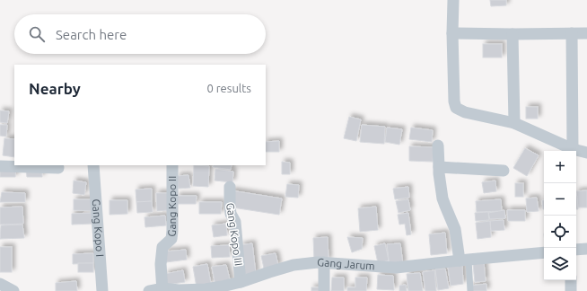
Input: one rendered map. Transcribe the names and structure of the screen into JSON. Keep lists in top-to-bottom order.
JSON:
{
  "streets": {
    "street": [
      "Gang Kopo II",
      "Gang Kopo I",
      "Gang Kopo III",
      "Gang Jarum"
    ]
  },
  "crossings": [
    ["Gang Kopo II", "Gang Jarum"],
    ["Gang Kopo III", "Gang Jarum"]
  ],
  "page": {
    "search": "Search here",
    "heading": ["Nearby", "0 results"],
    "map_buttons": ["+", "−"]
  }
}
